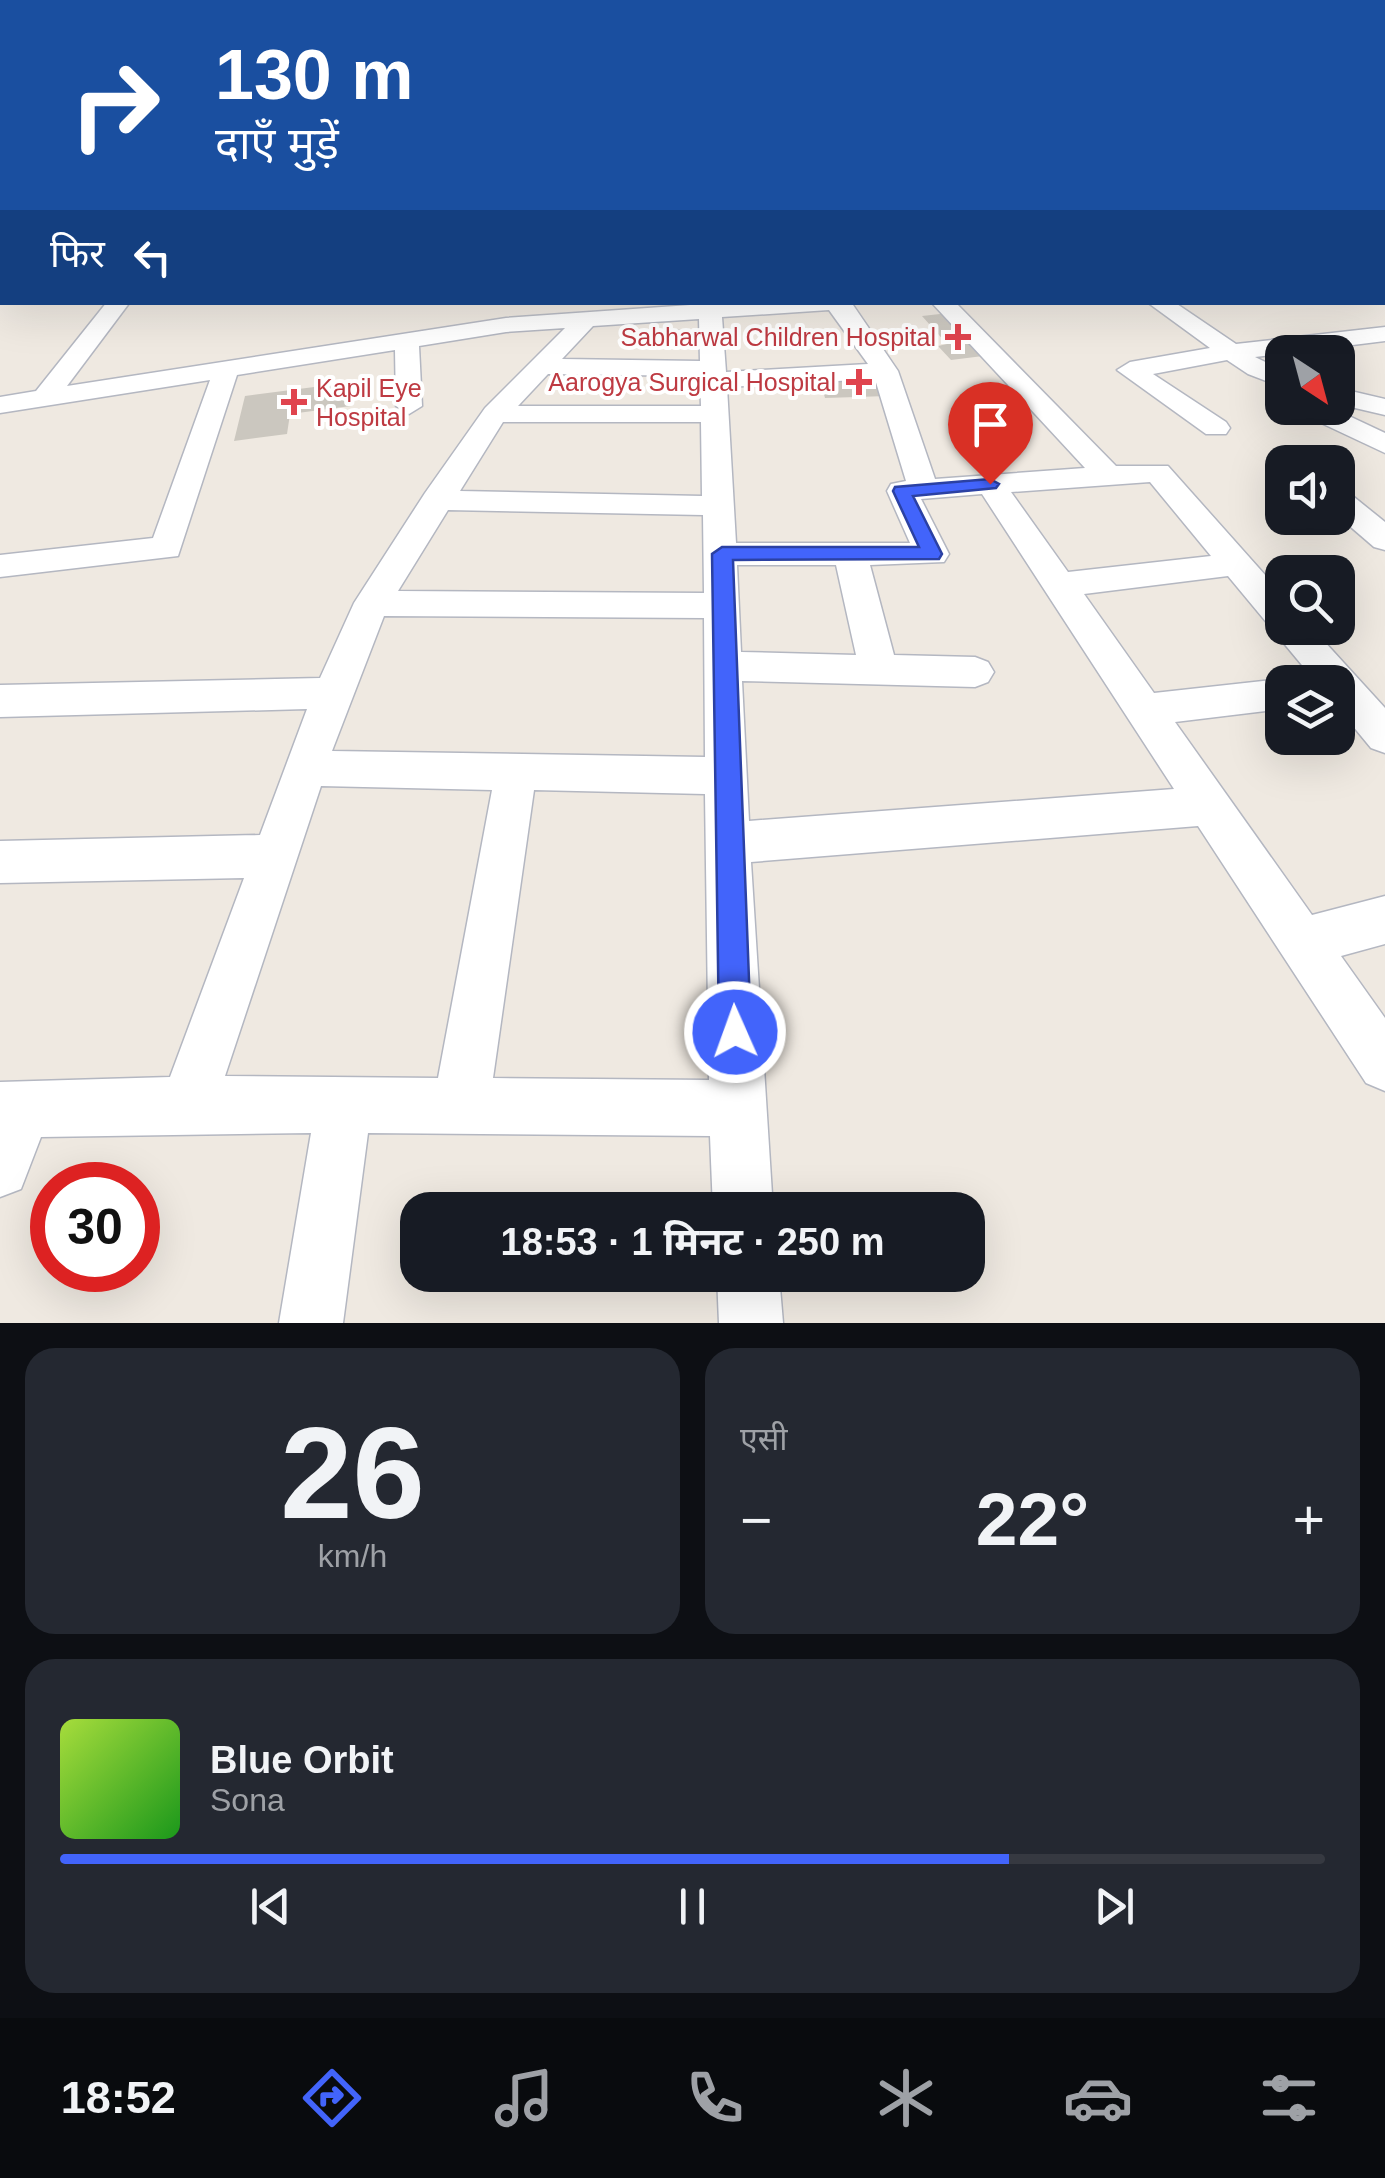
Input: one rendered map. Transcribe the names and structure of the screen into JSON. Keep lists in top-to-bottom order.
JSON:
{
  "places": {
    "health": ["Sabharwal Children Hospital", "Aarogya Surgical Hospital", "Kapil Eye Hospital"]
  },
  "north": "bottom right",
  "page": {
    "turn": ["130 m", "दाएँ मुड़ें"],
    "then": "फिर",
    "limit": "30",
    "trip": "18:53 · 1 मिनट · 250 m",
    "tile": [
      ["26", "km/h"],
      "एसी"
    ],
    "heat": ["−", "22°", "+"],
    "song": ["Blue Orbit", "Sona"],
    "tabs": "18:52"
  }
}
